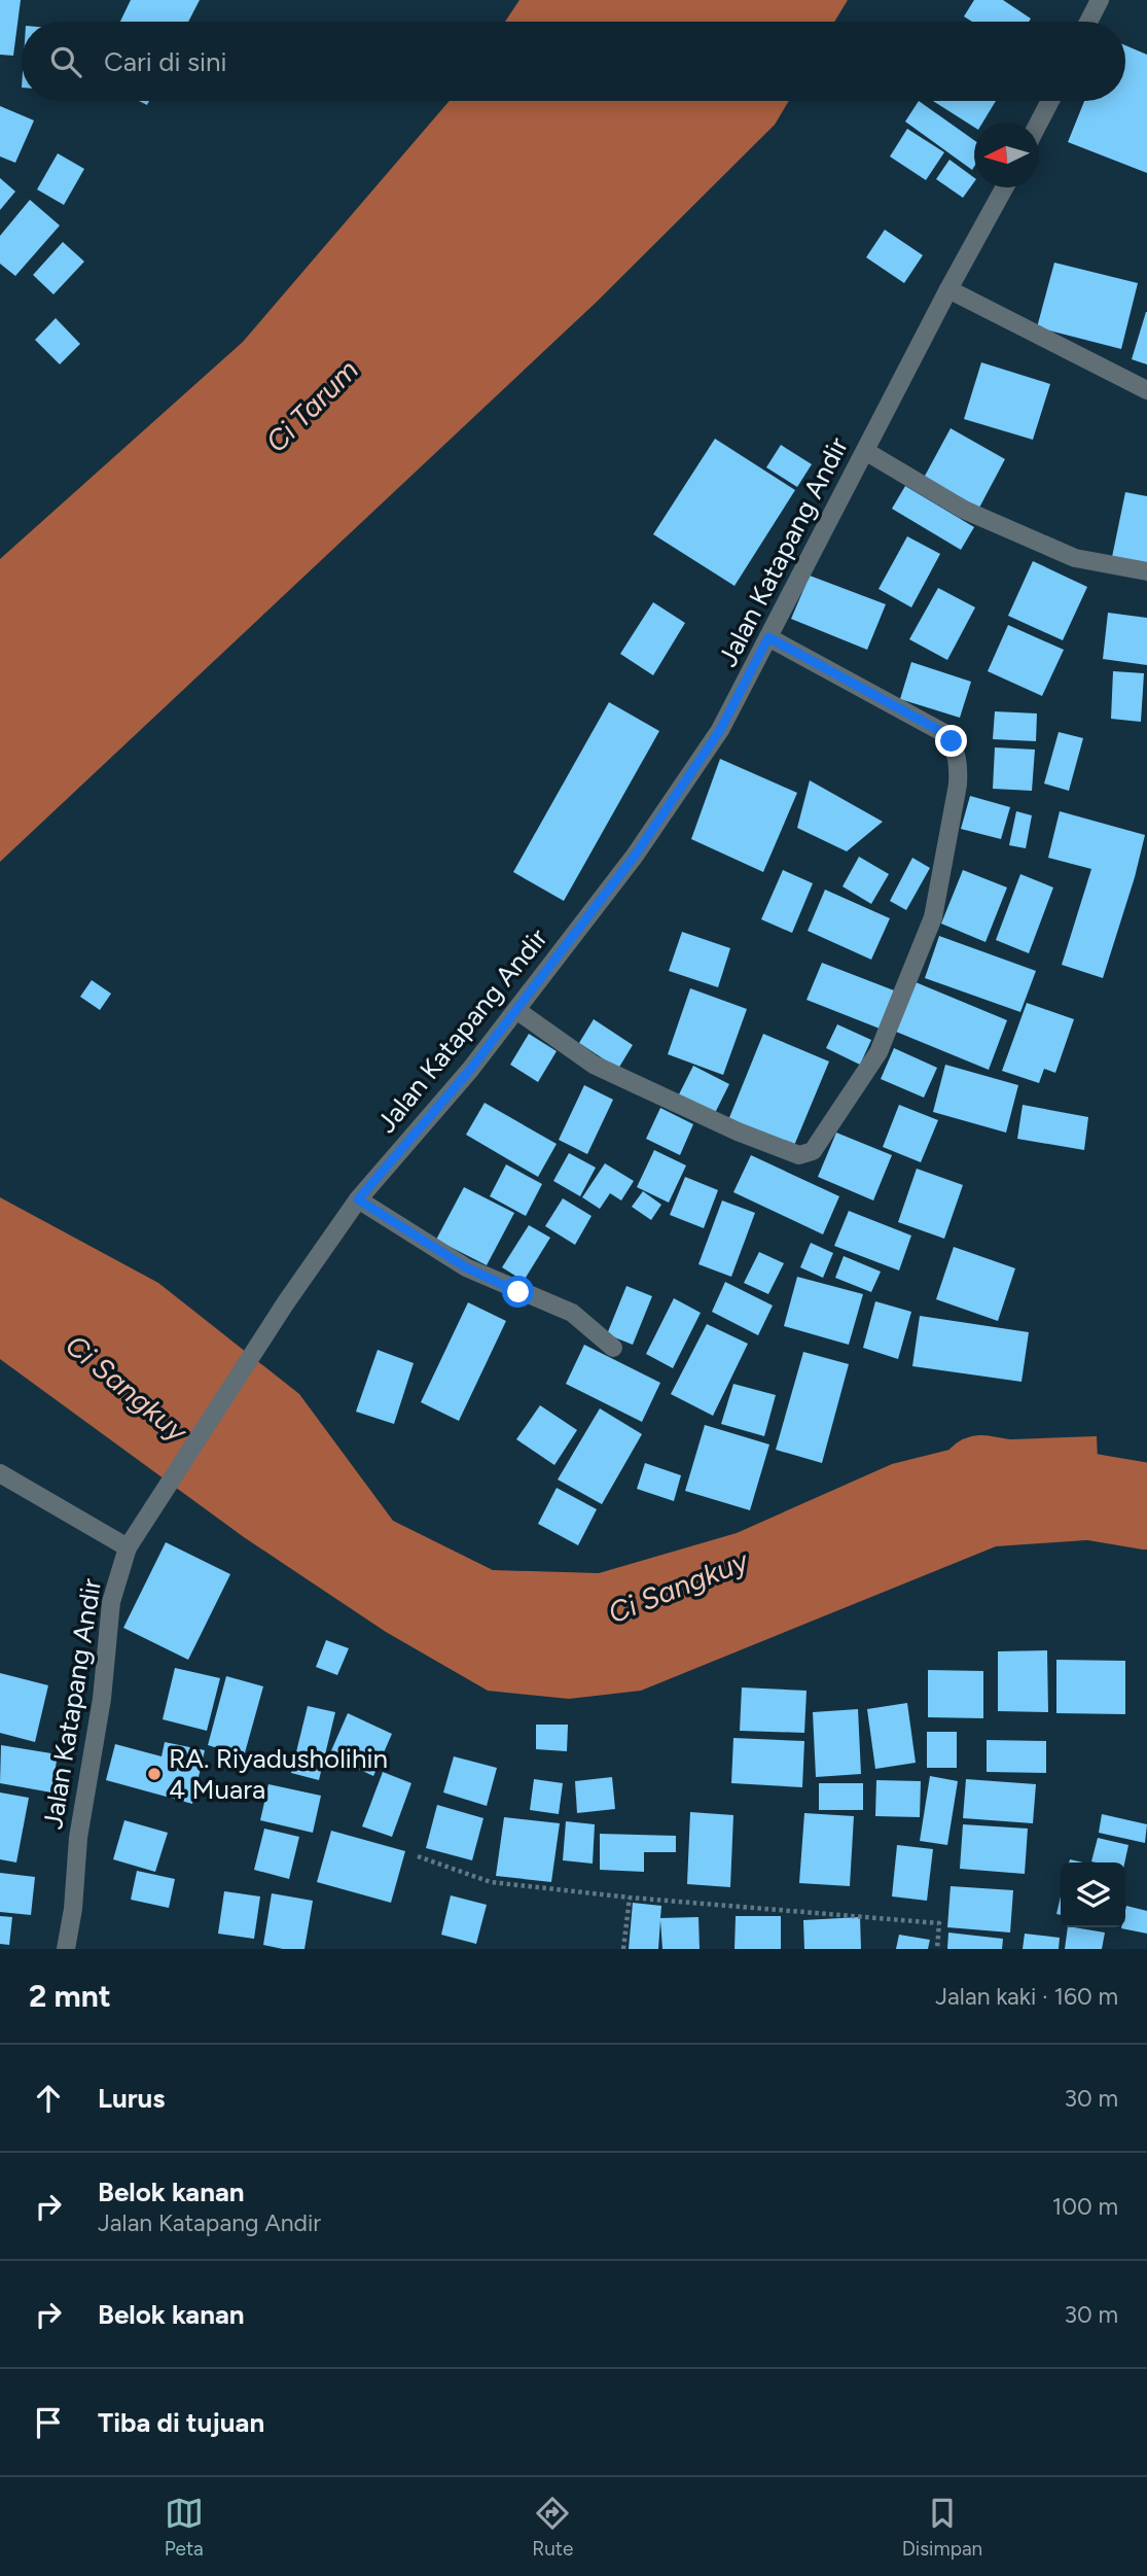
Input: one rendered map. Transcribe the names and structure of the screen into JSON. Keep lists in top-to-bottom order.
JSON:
{
  "streets": {
    "street": ["Jalan Katapang Andir"]
  },
  "water": ["Ci Tarum", "Ci Sangkuy"],
  "places": ["RA. Riyadusholihin 4 Muara"],
  "north": "left",
  "page": {
    "search": "Cari di sini",
    "heading": ["2 mnt", "Jalan kaki · 160 m"],
    "list": [
      ["Lurus", "30 m"],
      ["Belok kanan", "Jalan Katapang Andir", "100 m"],
      ["Belok kanan", "30 m"],
      "Tiba di tujuan"
    ],
    "nav": ["Peta", "Rute", "Disimpan"]
  }
}
